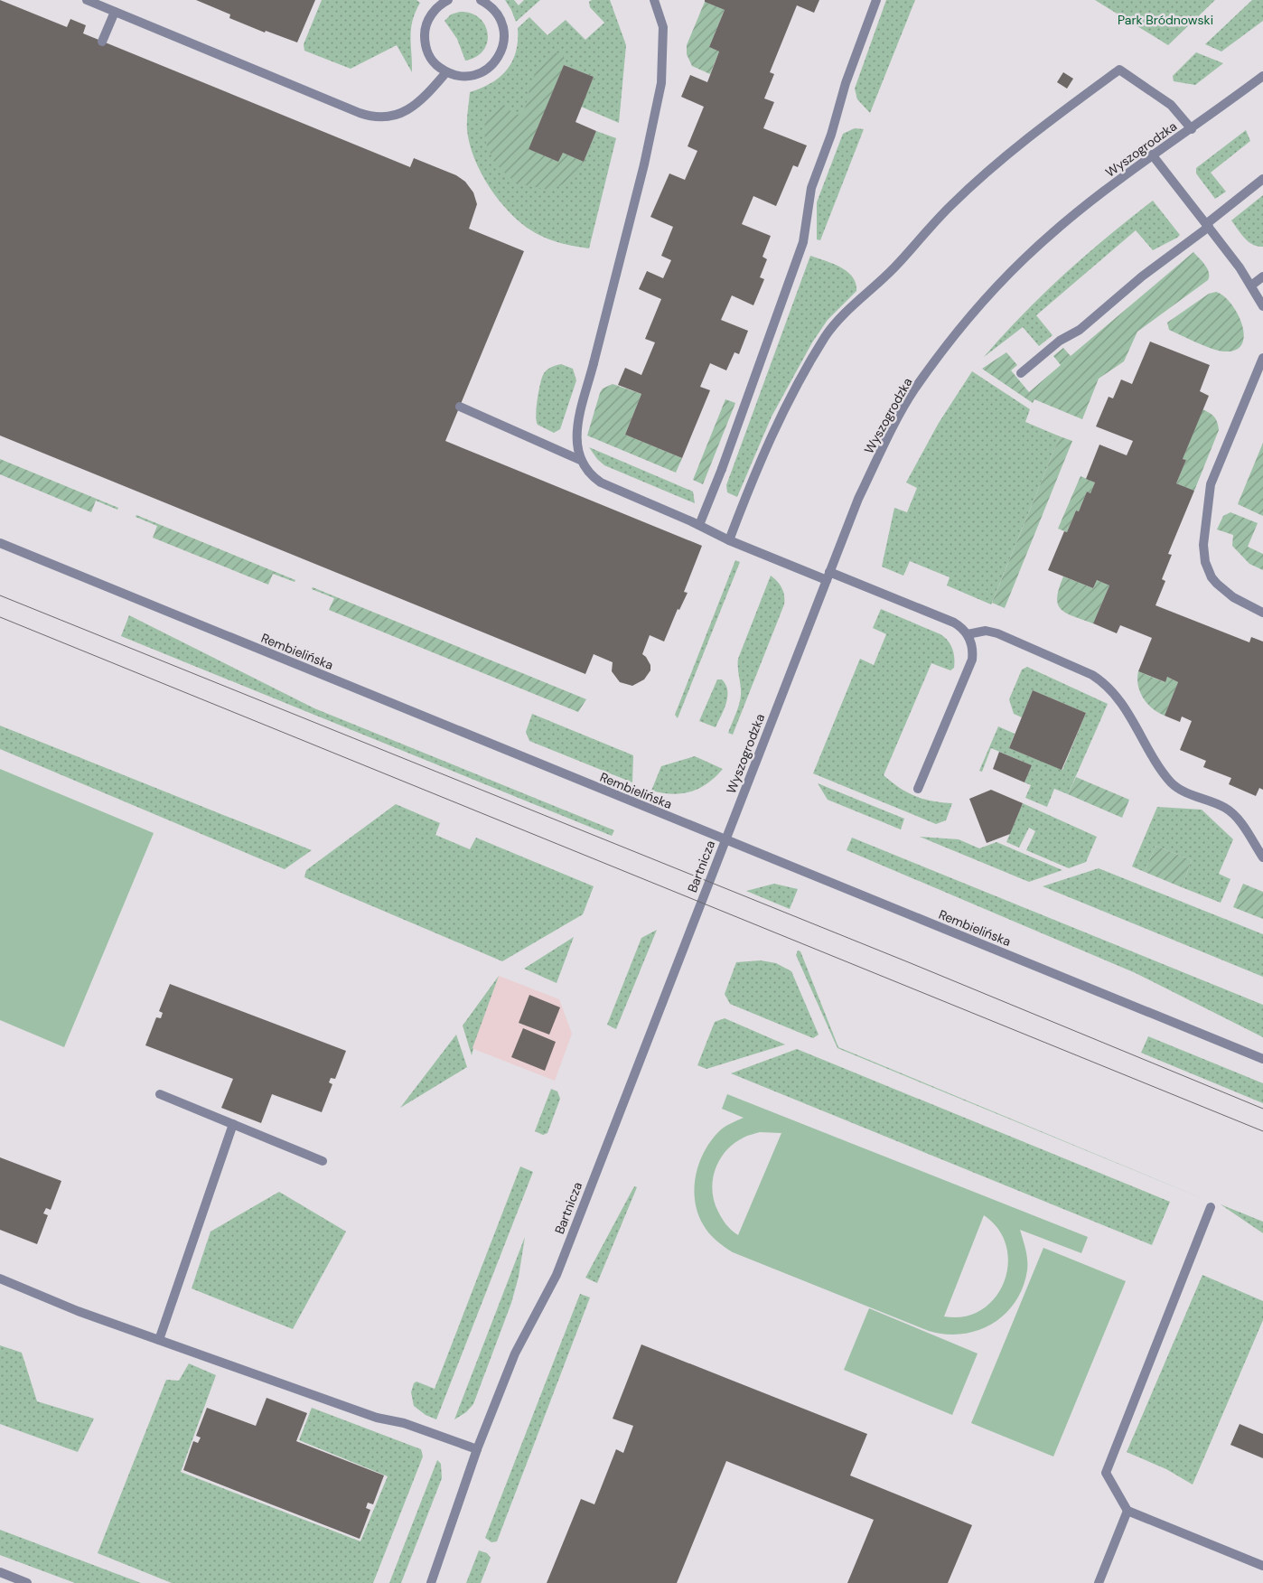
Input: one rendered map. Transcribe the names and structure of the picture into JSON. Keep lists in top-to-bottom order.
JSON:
{
  "streets": {
    "street": ["Wyszogrodzka", "Rembielińska", "Bartnicza"]
  },
  "crossings": [
    ["Wyszogrodzka", "Rembielińska"],
    ["Wyszogrodzka", "Bartnicza"],
    ["Rembielińska", "Bartnicza"]
  ],
  "parks": ["Park Bródnowski"]
}
